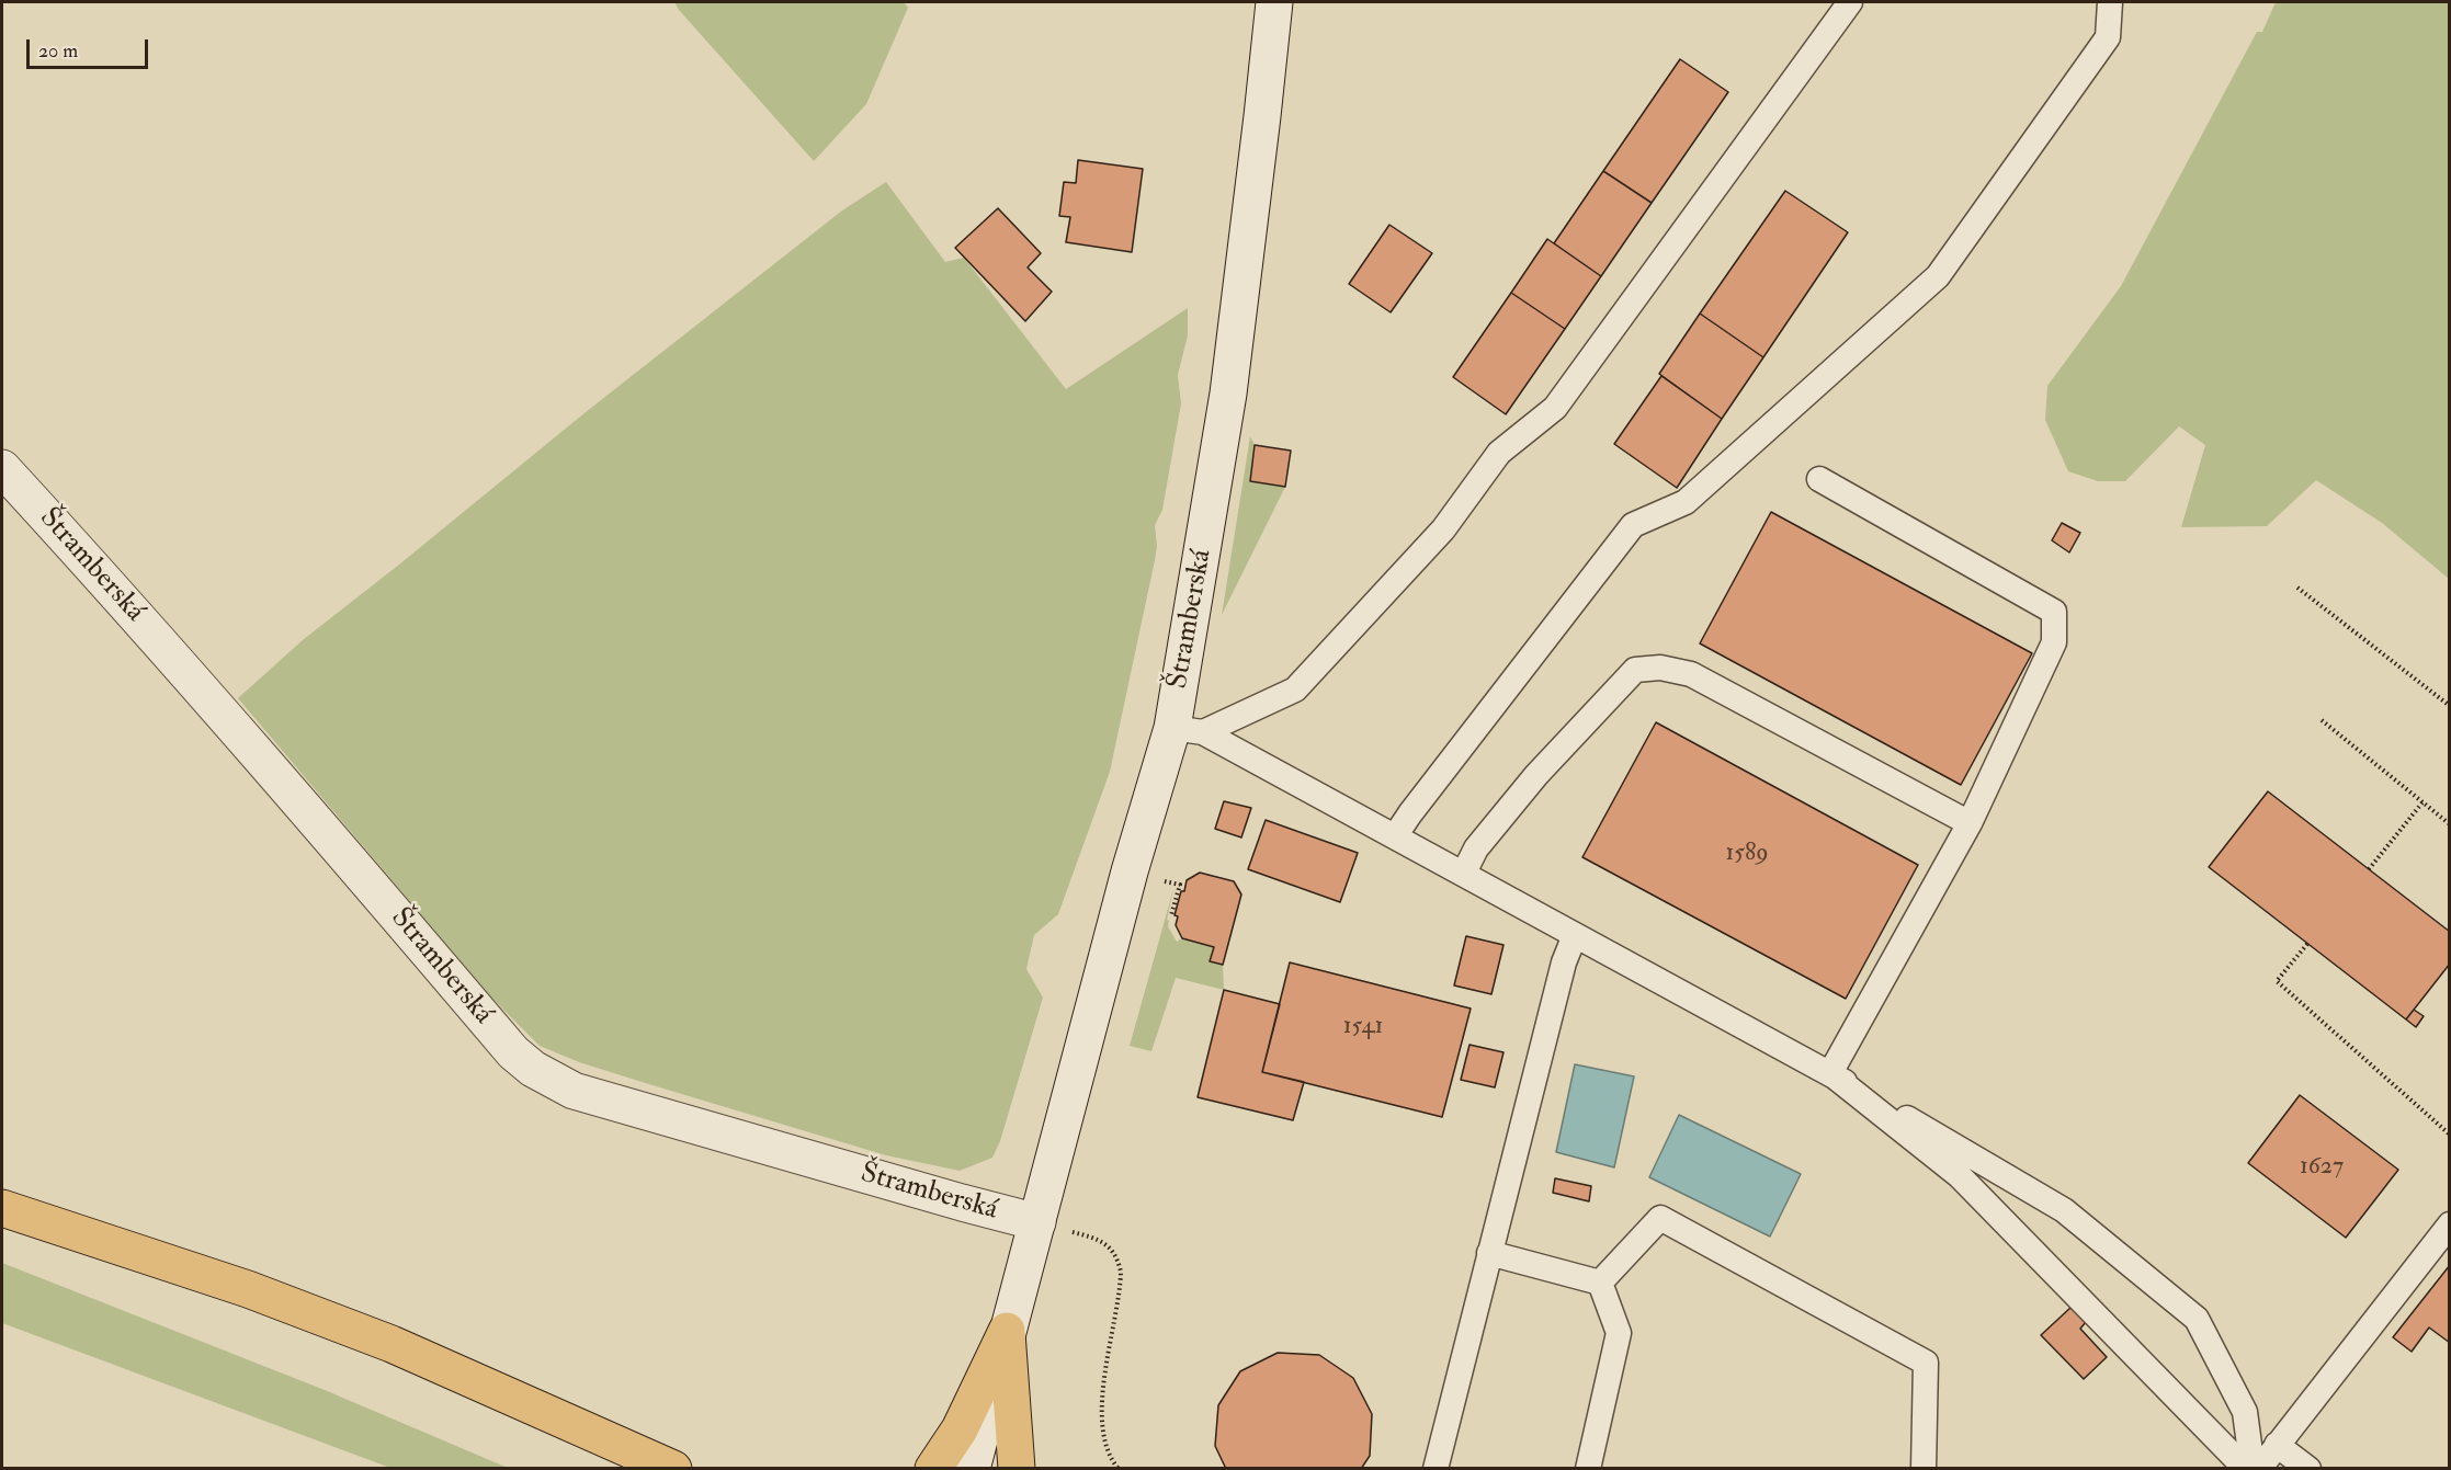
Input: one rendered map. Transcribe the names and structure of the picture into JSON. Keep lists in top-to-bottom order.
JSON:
{
  "streets": {
    "street": ["Štramberská"]
  },
  "house_numbers": ["1589", "1541", "1627"],
  "scale_bar": "20 m"
}
